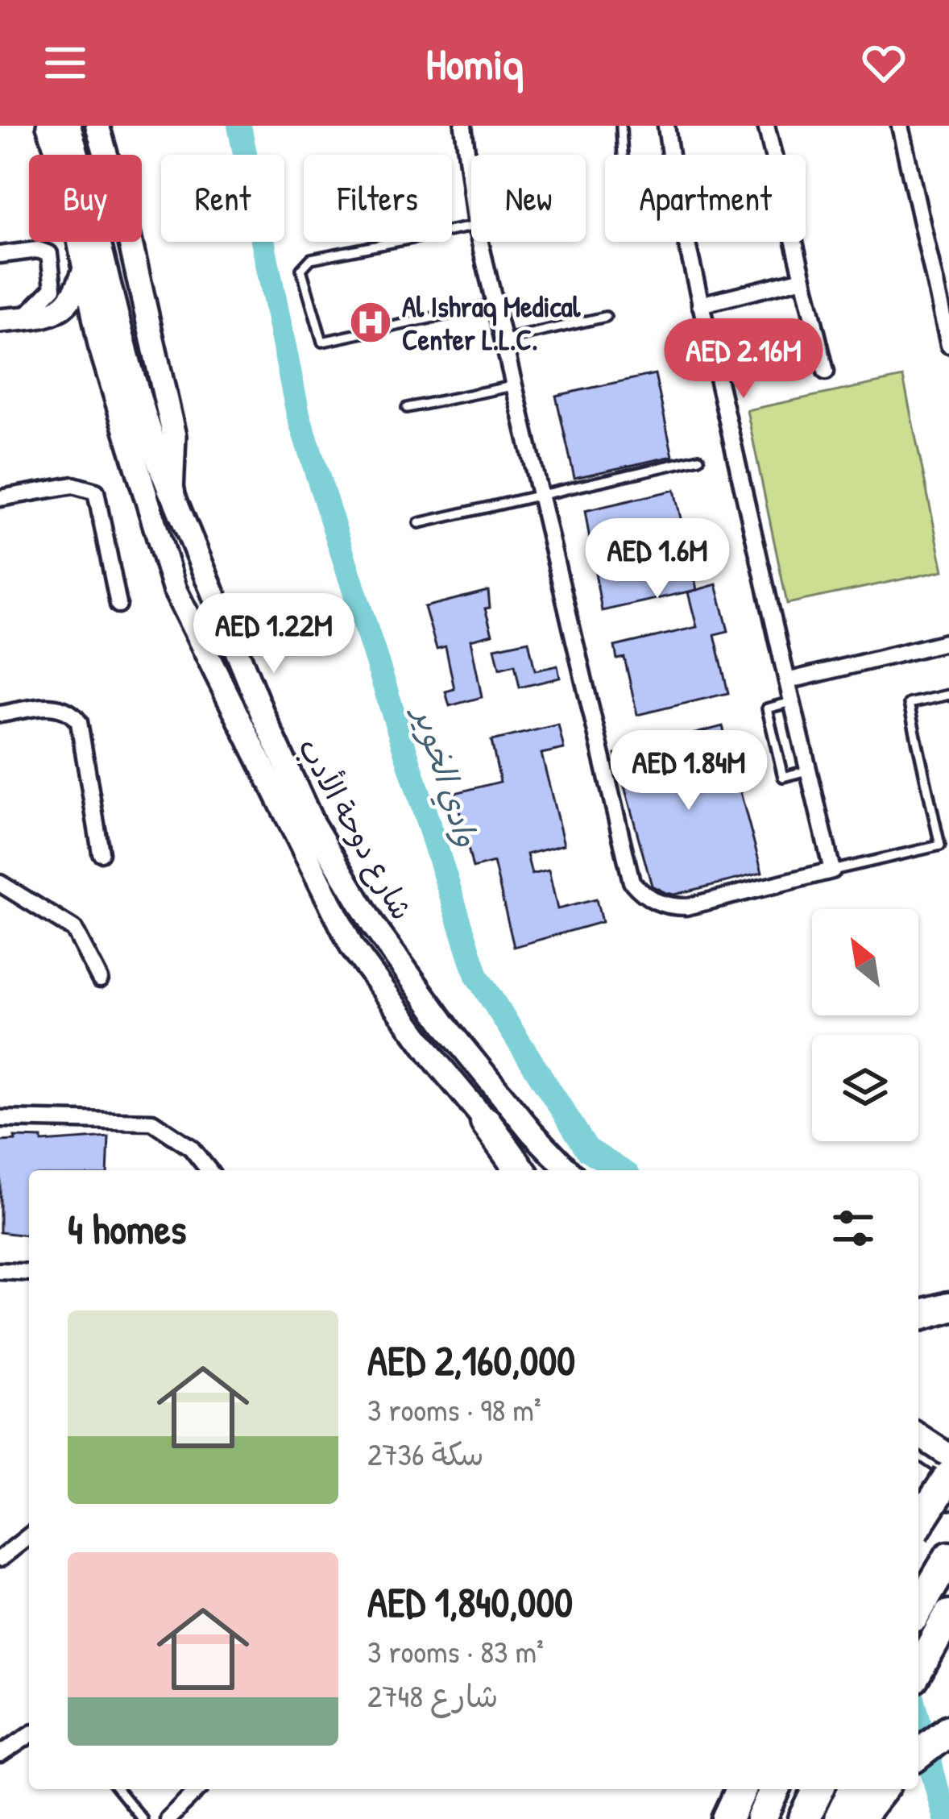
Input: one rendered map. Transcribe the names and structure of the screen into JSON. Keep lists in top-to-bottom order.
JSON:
{
  "streets": {
    "main road": ["شارع دوحة الأدب"]
  },
  "water": ["وادي الخوير"],
  "places": {
    "hospital": ["Al Ishraq Medical Center L.L.C."]
  },
  "north": "top left",
  "page": {
    "header": "Homiq",
    "chip": [
      "Buy",
      "Rent",
      "Filters",
      "New",
      "Apartment"
    ],
    "price": [
      "AED 2.16M",
      "AED 1.6M",
      "AED 1.22M",
      "AED 1.84M"
    ],
    "heading": "4 homes",
    "list": [
      {
        "name": "AED 2,160,000",
        "note": "3 rooms · 98 m² · سكة 2736"
      },
      {
        "name": "AED 1,840,000",
        "note": "3 rooms · 83 m² · شارع 2748"
      }
    ]
  }
}
